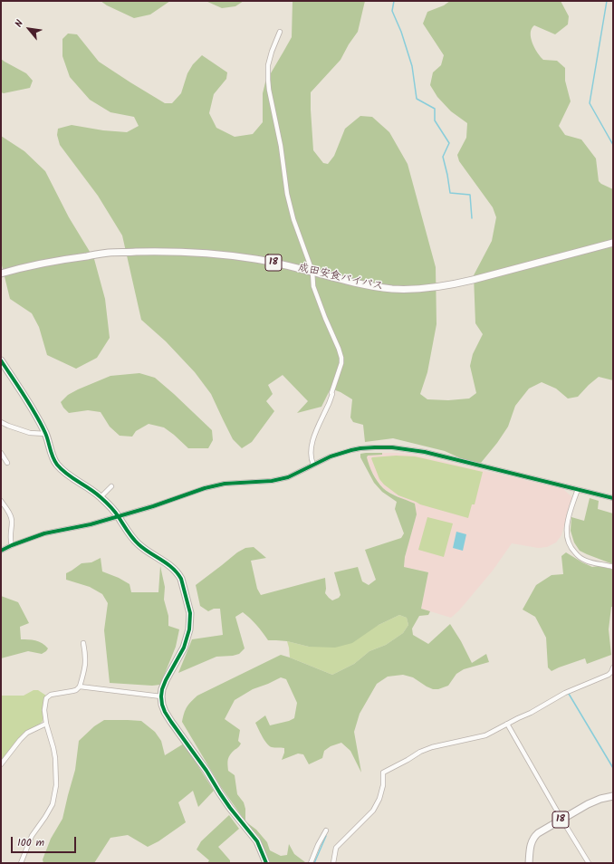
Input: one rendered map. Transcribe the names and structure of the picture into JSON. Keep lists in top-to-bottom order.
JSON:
{
  "streets": {
    "main road": ["18", "成田安食バイパス"]
  },
  "scale_bar": "100 m",
  "north": "top left"
}
